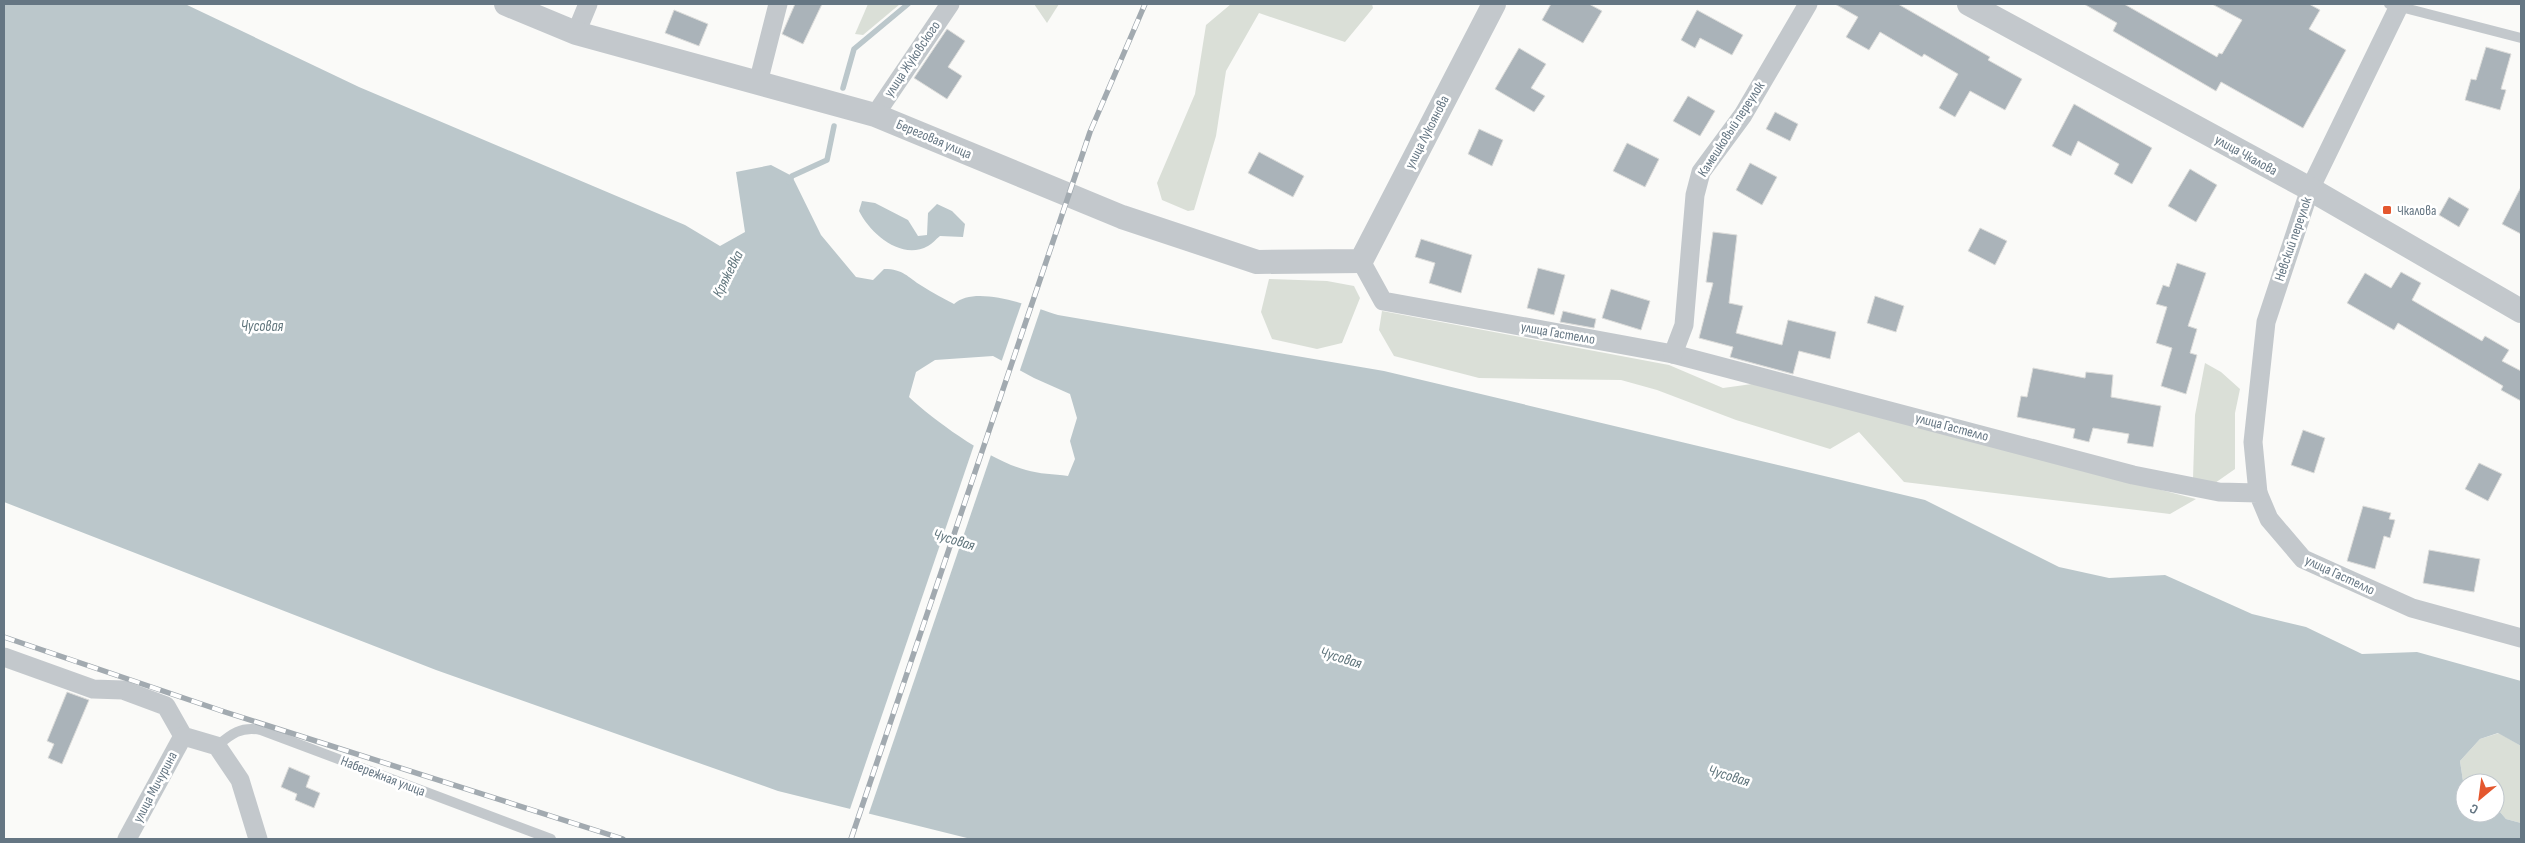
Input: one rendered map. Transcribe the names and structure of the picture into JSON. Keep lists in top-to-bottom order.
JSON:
{
  "streets": {
    "street": [
      "улица Жуковского",
      "Камешковый переулок",
      "улица Лукоянова",
      "Береговая улица",
      "улица Чкалова",
      "Невский переулок",
      "улица Гастелло",
      "улица Мичурина"
    ],
    "lane": ["Набережная улица"]
  },
  "crossings": [
    ["улица Жуковского", "Береговая улица"],
    ["Камешковый переулок", "улица Гастелло"],
    ["улица Лукоянова", "Береговая улица"],
    ["улица Лукоянова", "улица Гастелло"],
    ["Береговая улица", "улица Гастелло"],
    ["улица Чкалова", "Невский переулок"],
    ["Невский переулок", "улица Гастелло"]
  ],
  "water": ["Кряжевка", "Чусовая"],
  "places": {
    "transit": ["Чкалова"]
  },
  "north": "bottom left"
}
